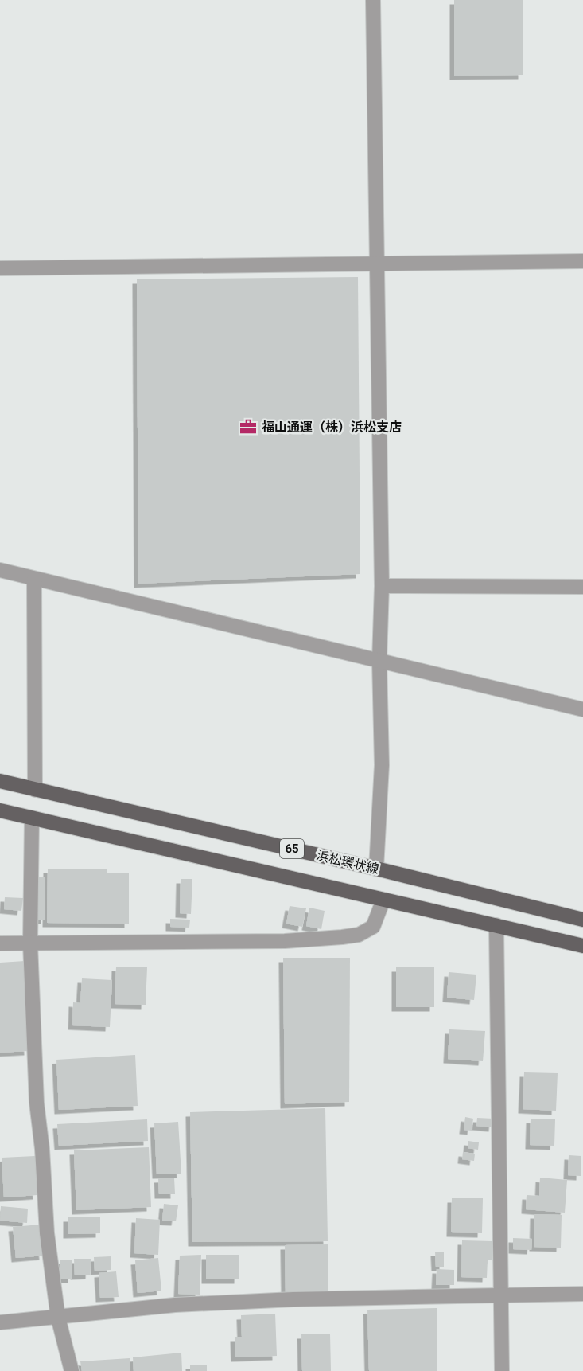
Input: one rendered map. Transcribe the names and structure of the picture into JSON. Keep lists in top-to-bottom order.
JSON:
{
  "streets": {
    "main road": ["65", "浜松環状線"]
  },
  "places": {
    "office": ["福山通運（株）浜松支店"]
  }
}
